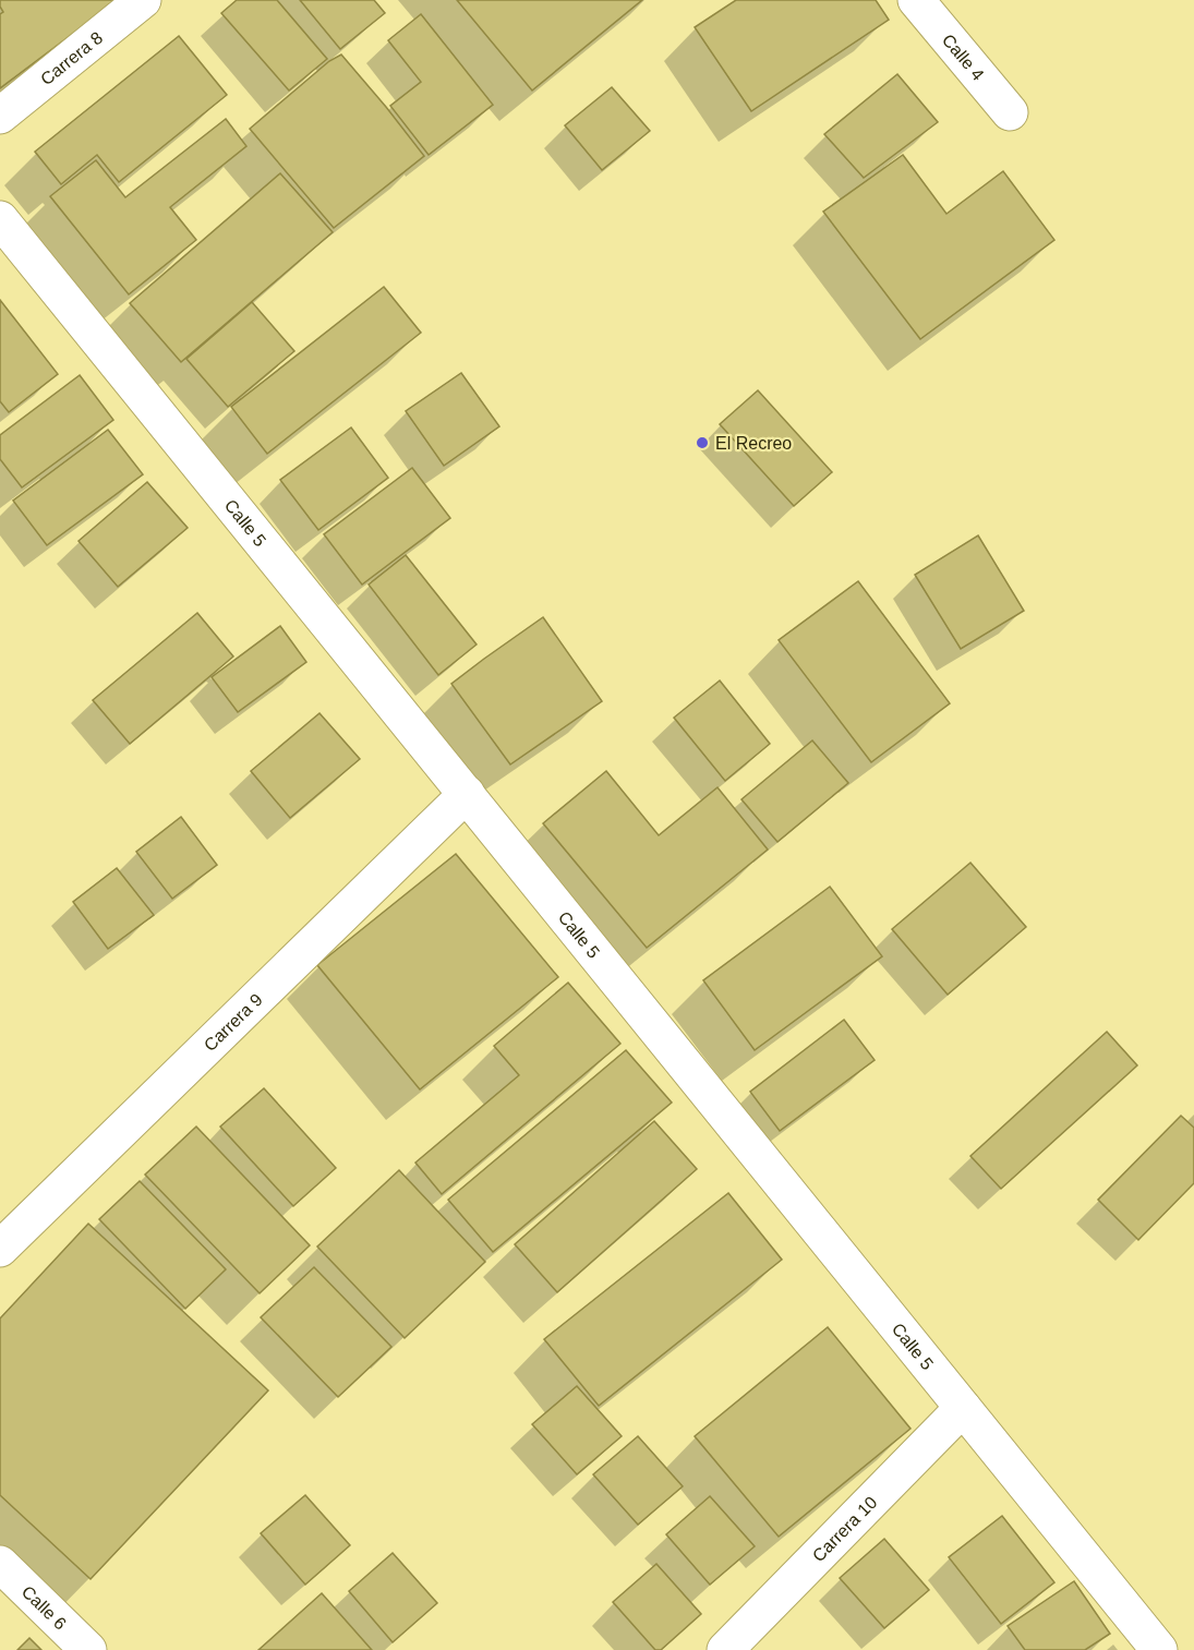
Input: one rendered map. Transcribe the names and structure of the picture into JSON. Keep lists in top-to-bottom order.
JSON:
{
  "streets": {
    "street": [
      "Calle 4",
      "Carrera 8",
      "Calle 5",
      "Carrera 9",
      "Carrera 10",
      "Calle 6"
    ]
  },
  "crossings": [
    ["Calle 5", "Carrera 9"],
    ["Calle 5", "Carrera 10"]
  ],
  "places": ["El Recreo"]
}
